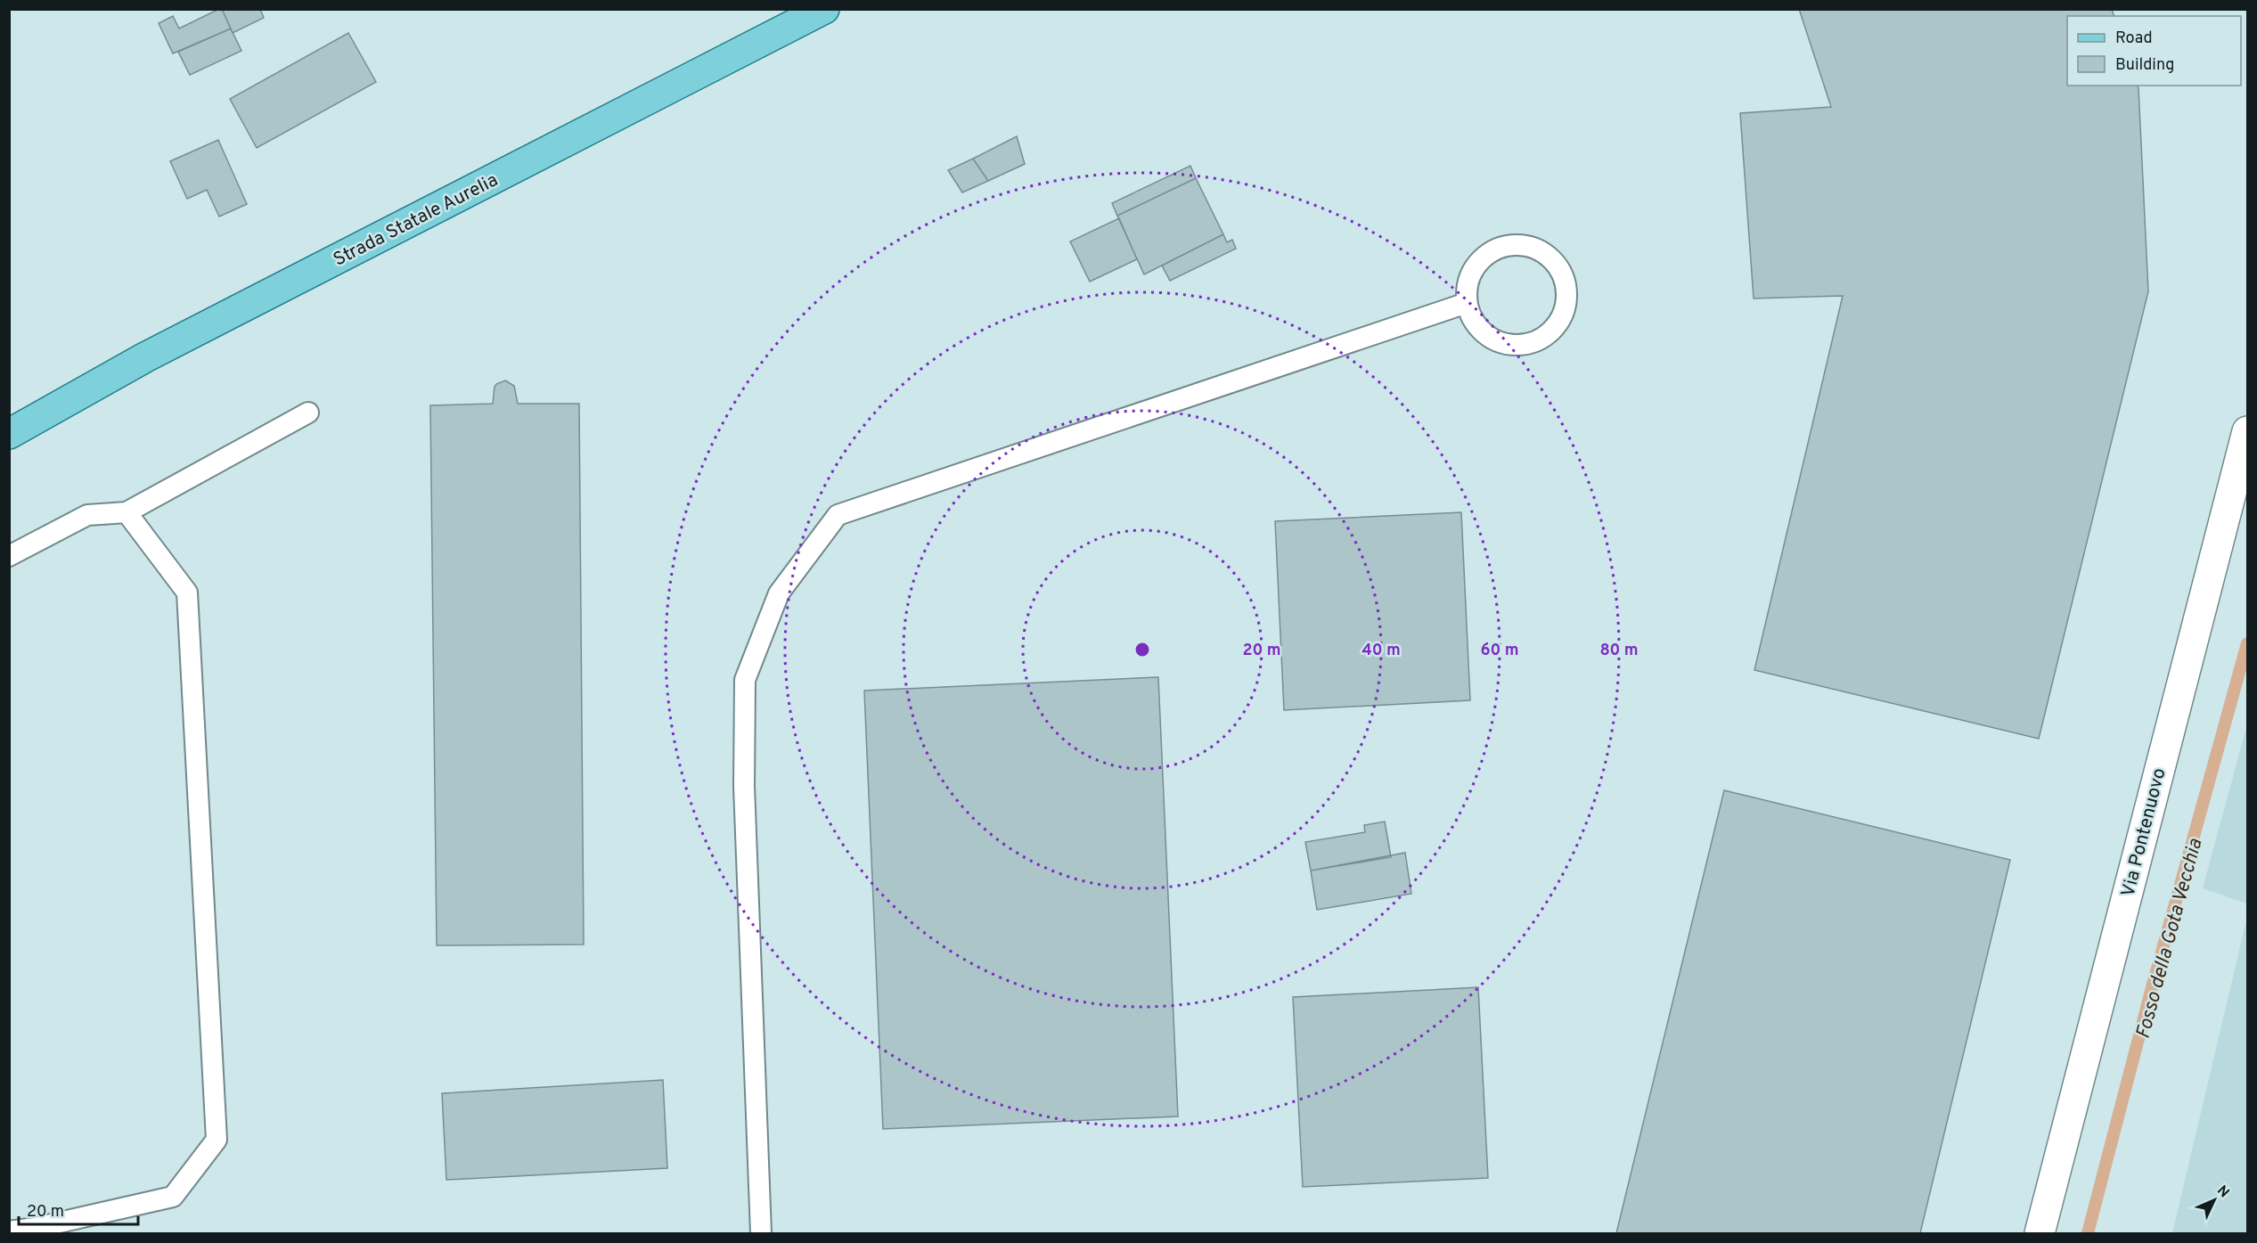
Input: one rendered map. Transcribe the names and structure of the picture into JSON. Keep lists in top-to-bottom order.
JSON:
{
  "streets": {
    "main road": ["Strada Statale Aurelia"],
    "street": ["Via Pontenuovo"]
  },
  "water": ["Fosso della Gota Vecchia"],
  "legend": ["Road", "Building"],
  "scale_bar": "20 m",
  "north": "top right",
  "rings": [
    "20 m",
    "40 m",
    "60 m",
    "80 m"
  ]
}
